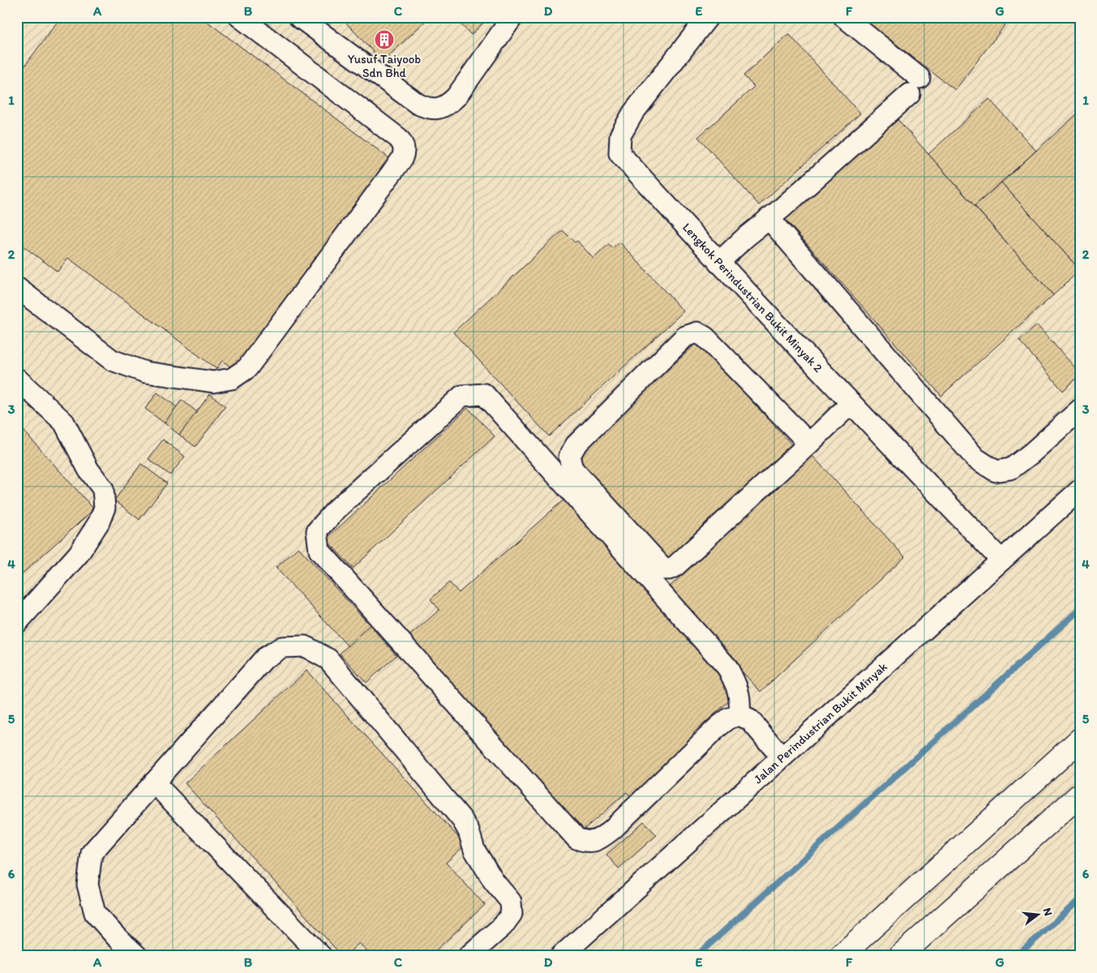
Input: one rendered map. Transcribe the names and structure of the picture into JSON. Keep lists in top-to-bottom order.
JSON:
{
  "streets": {
    "street": ["Lengkok Perindustrian Bukit Minyak 2", "Jalan Perindustrian Bukit Minyak"]
  },
  "crossings": [
    ["Lengkok Perindustrian Bukit Minyak 2", "Jalan Perindustrian Bukit Minyak"]
  ],
  "places": {
    "building": ["Yusuf Taiyoob Sdn Bhd"]
  },
  "north": "right",
  "grid": {
    "columns": [
      "A",
      "B",
      "C",
      "D",
      "E",
      "F",
      "G"
    ],
    "rows": [
      "1",
      "2",
      "3",
      "4",
      "5",
      "6"
    ]
  }
}
